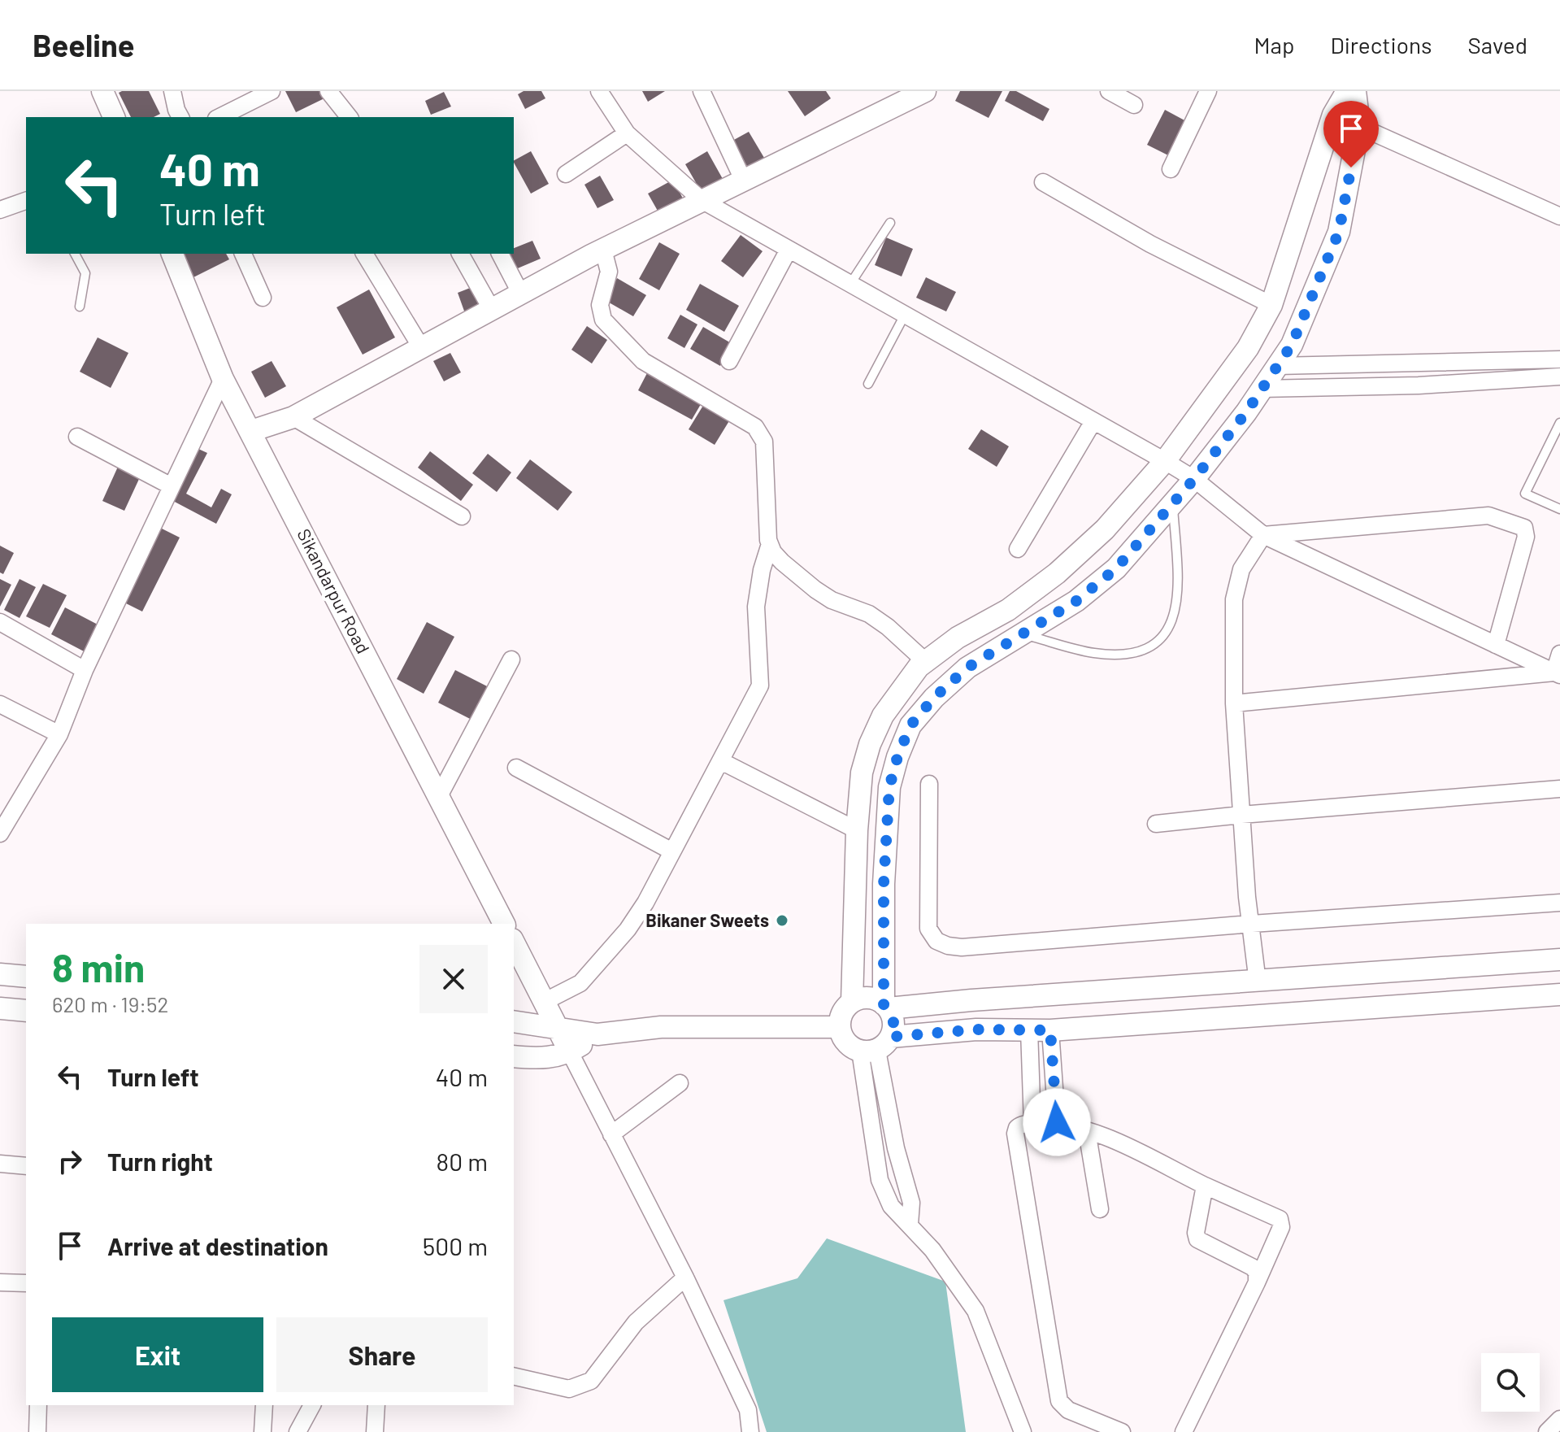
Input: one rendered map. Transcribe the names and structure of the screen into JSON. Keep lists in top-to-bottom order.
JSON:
{
  "streets": {
    "street": ["Sikandarpur Road"]
  },
  "places": ["Bikaner Sweets"],
  "page": {
    "header": "Beeline",
    "nav": ["Map", "Directions", "Saved"],
    "turn": ["40 m", "Turn left"],
    "heading": ["8 min", "620 m · 19:52"],
    "list": [
      {
        "name": "Turn left",
        "value": "40 m"
      },
      {
        "name": "Turn right",
        "value": "80 m"
      },
      {
        "name": "Arrive at destination",
        "value": "500 m"
      }
    ],
    "buttons": ["Exit", "Share"]
  }
}
